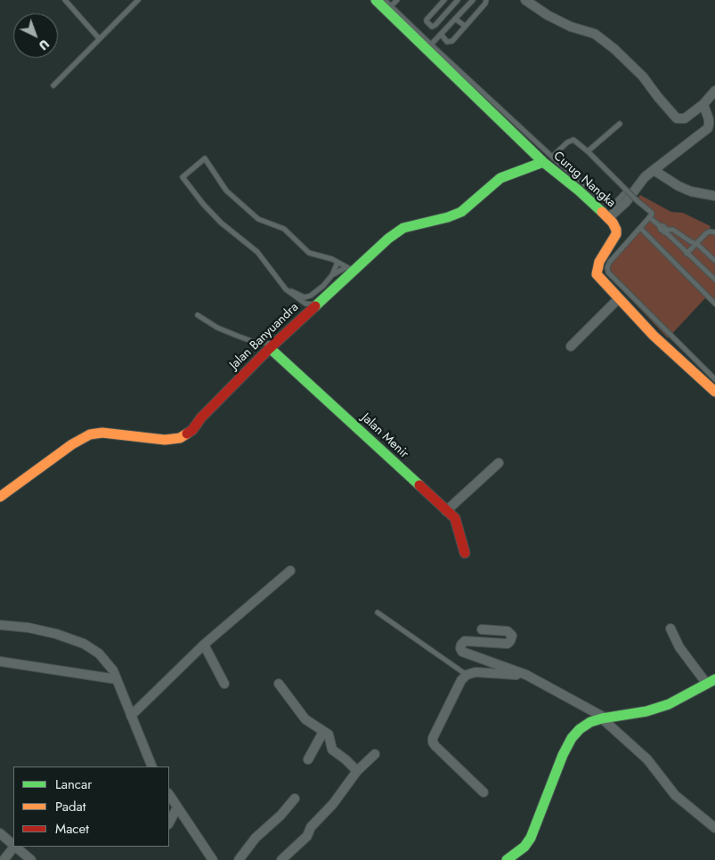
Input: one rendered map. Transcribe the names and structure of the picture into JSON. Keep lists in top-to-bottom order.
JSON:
{
  "streets": {
    "street": ["Curug Nangka", "Jalan Banyuandra", "Jalan Menir"]
  },
  "crossings": [
    ["Curug Nangka", "Jalan Banyuandra"],
    ["Jalan Banyuandra", "Jalan Menir"]
  ],
  "legend": ["Lancar", "Padat", "Macet"],
  "north": "bottom right"
}
